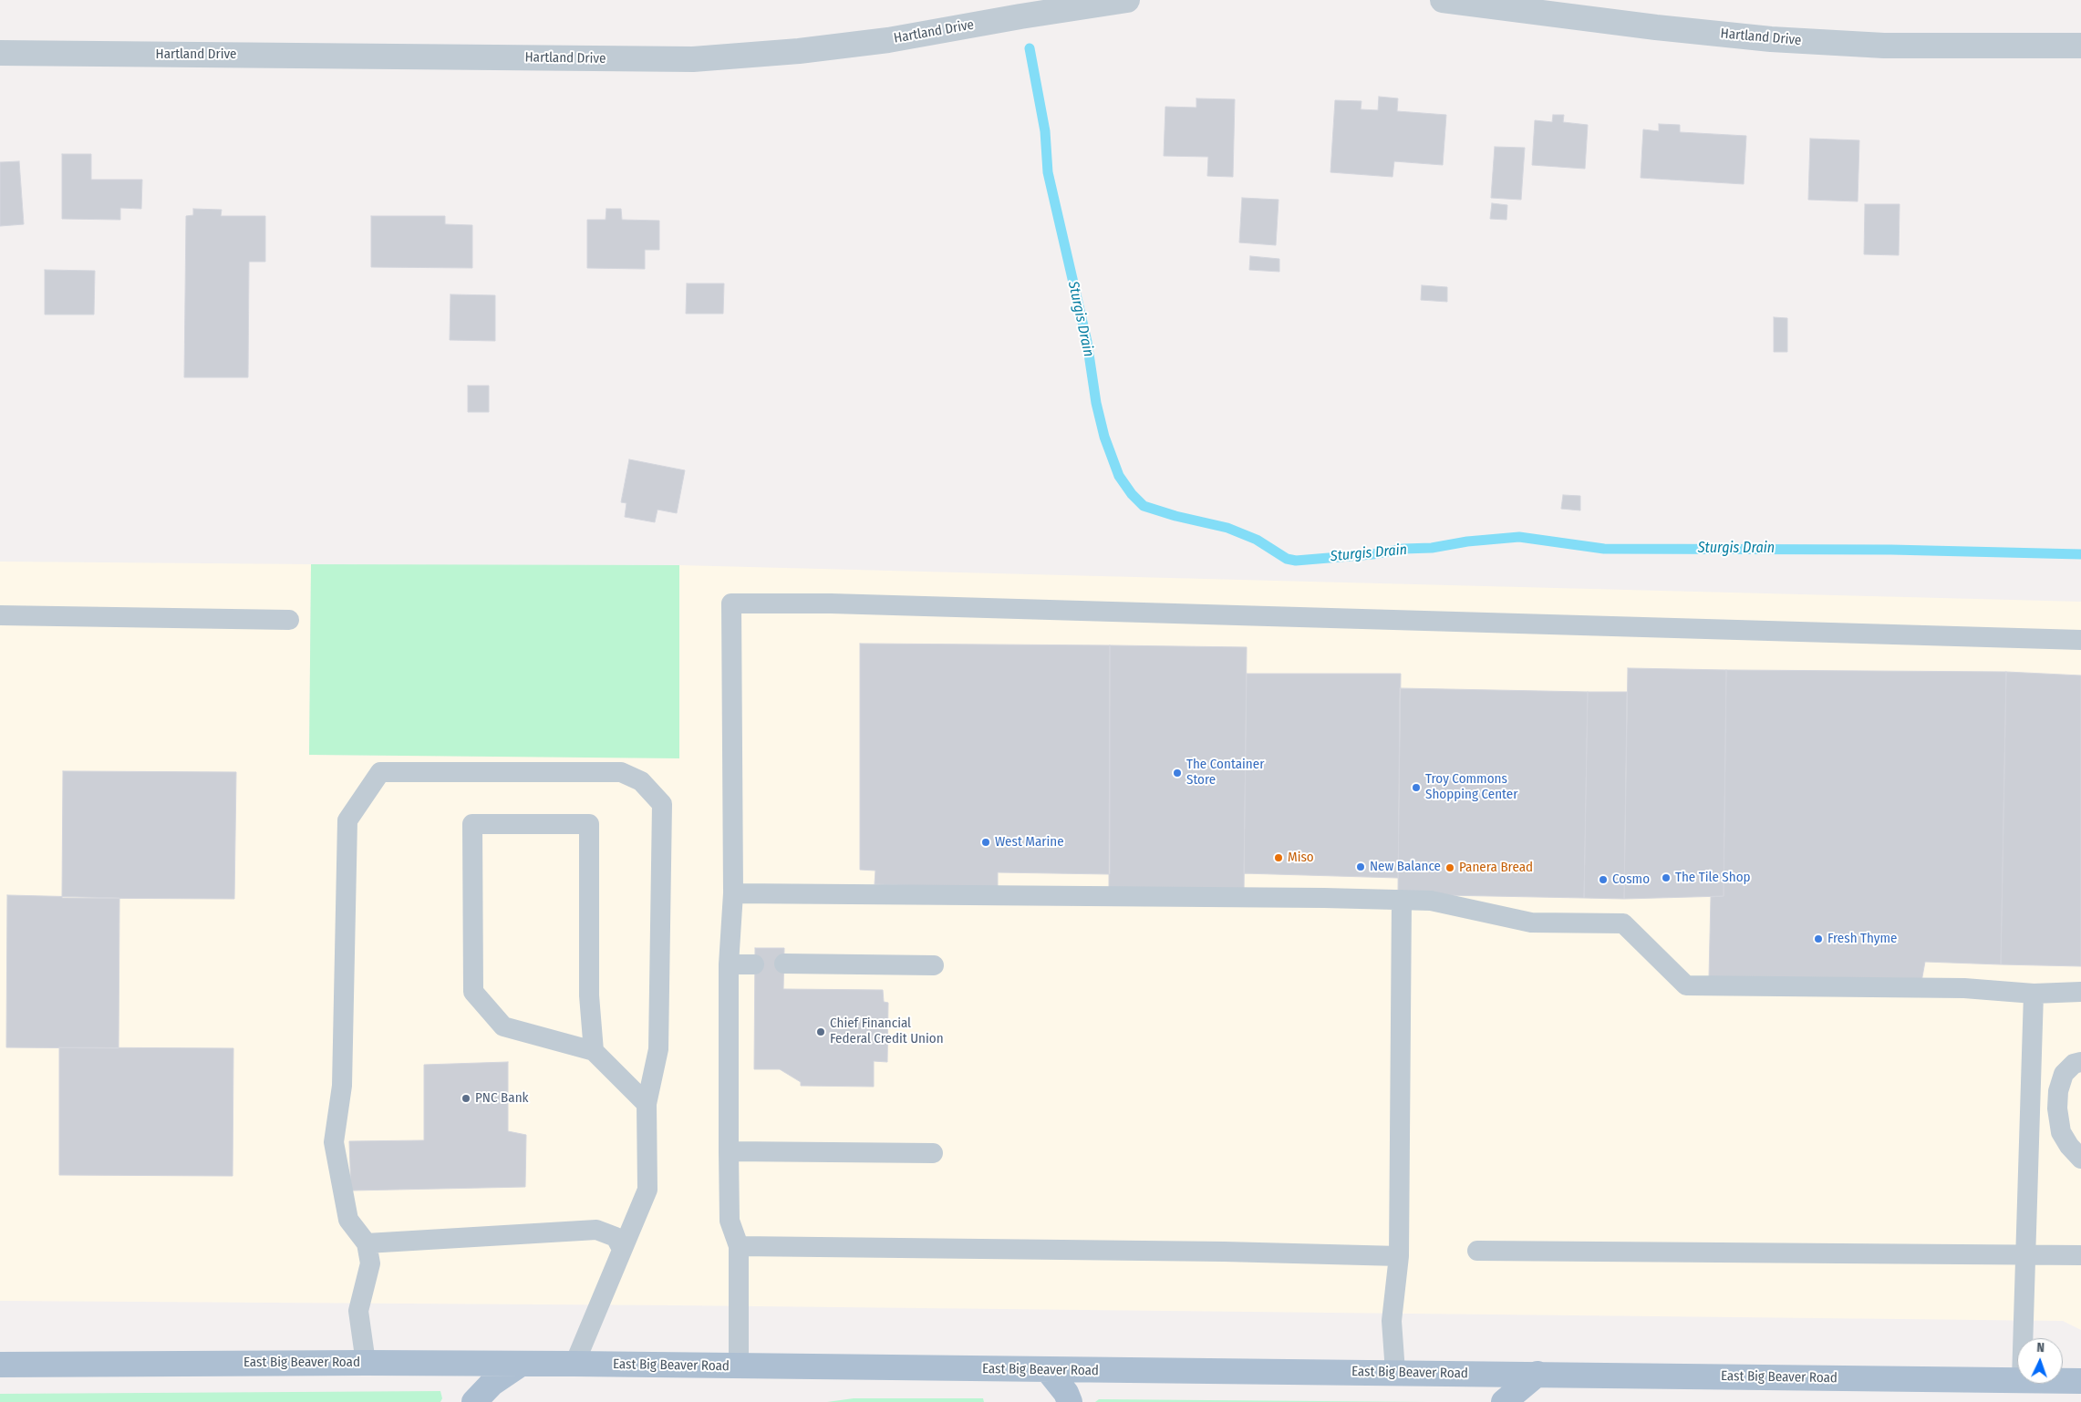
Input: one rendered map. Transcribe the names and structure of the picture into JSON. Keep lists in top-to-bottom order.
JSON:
{
  "streets": {
    "main road": ["East Big Beaver Road"],
    "street": ["Hartland Drive"]
  },
  "water": ["Sturgis Drain"],
  "places": [
    "The Container Store",
    "Troy Commons Shopping Center",
    "West Marine",
    "Miso",
    "New Balance",
    "Panera Bread",
    "The Tile Shop",
    "Cosmo",
    "Fresh Thyme",
    "Chief Financial Federal Credit Union",
    "PNC Bank"
  ],
  "north": "top"
}
